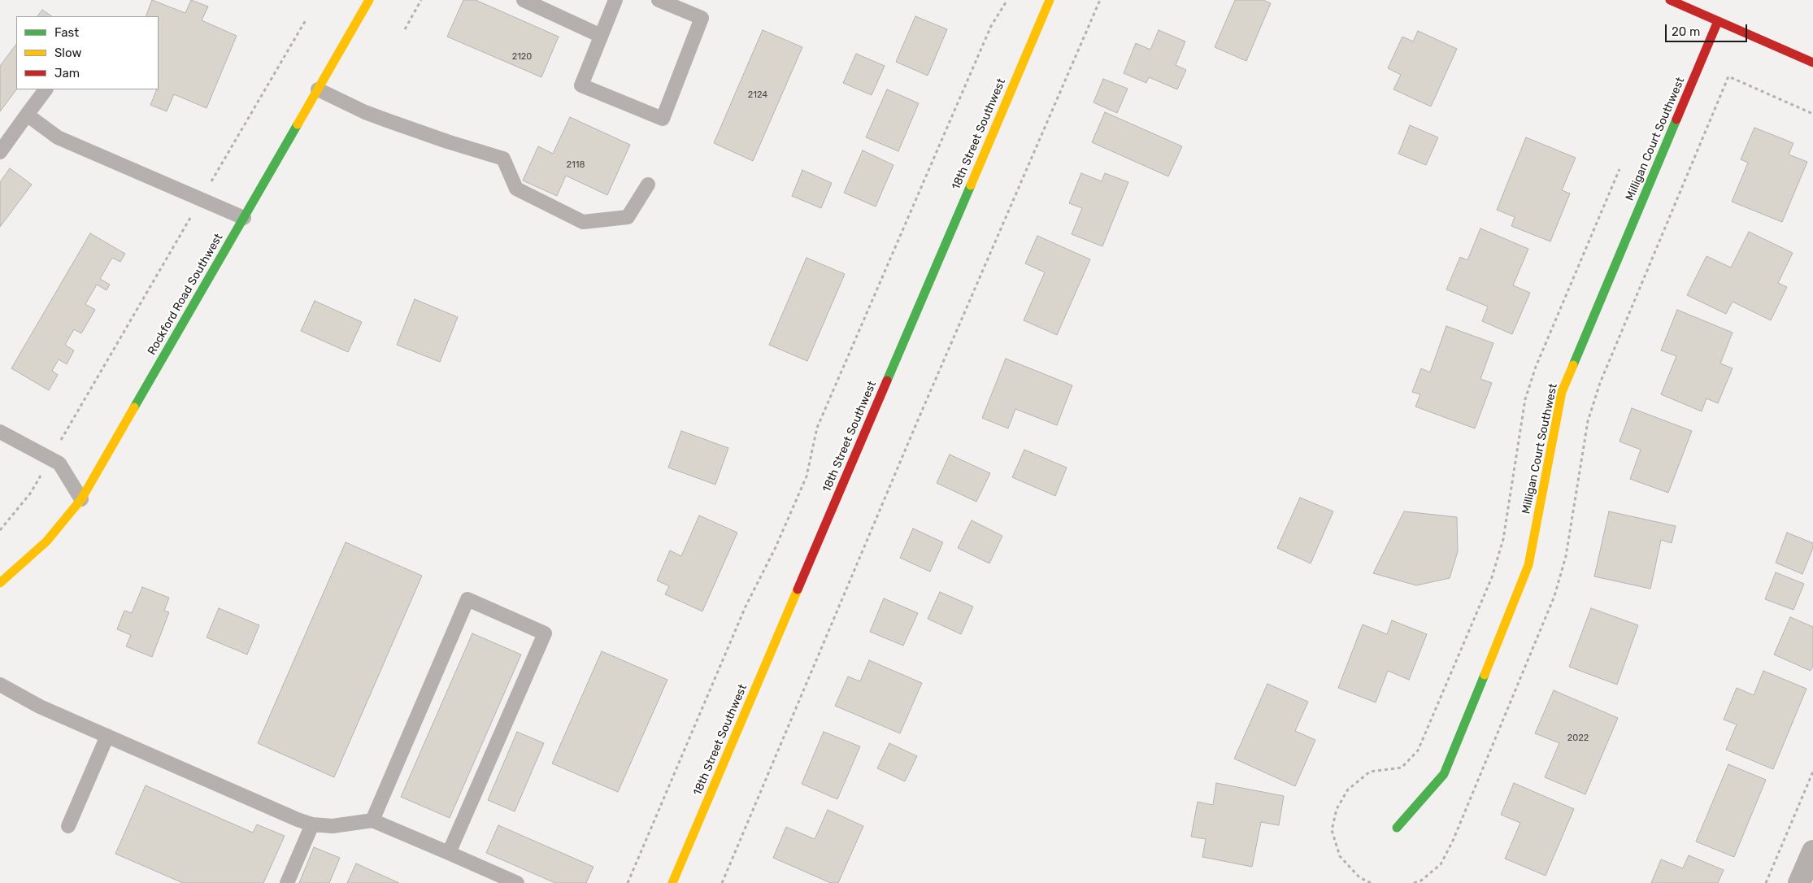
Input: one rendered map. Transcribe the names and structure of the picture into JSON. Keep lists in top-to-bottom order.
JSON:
{
  "streets": {
    "street": ["18th Street Southwest", "Milligan Court Southwest", "Rockford Road Southwest"]
  },
  "house_numbers": [
    "2120",
    "2124",
    "2118",
    "2022"
  ],
  "legend": ["Fast", "Slow", "Jam"],
  "scale_bar": "20 m"
}
